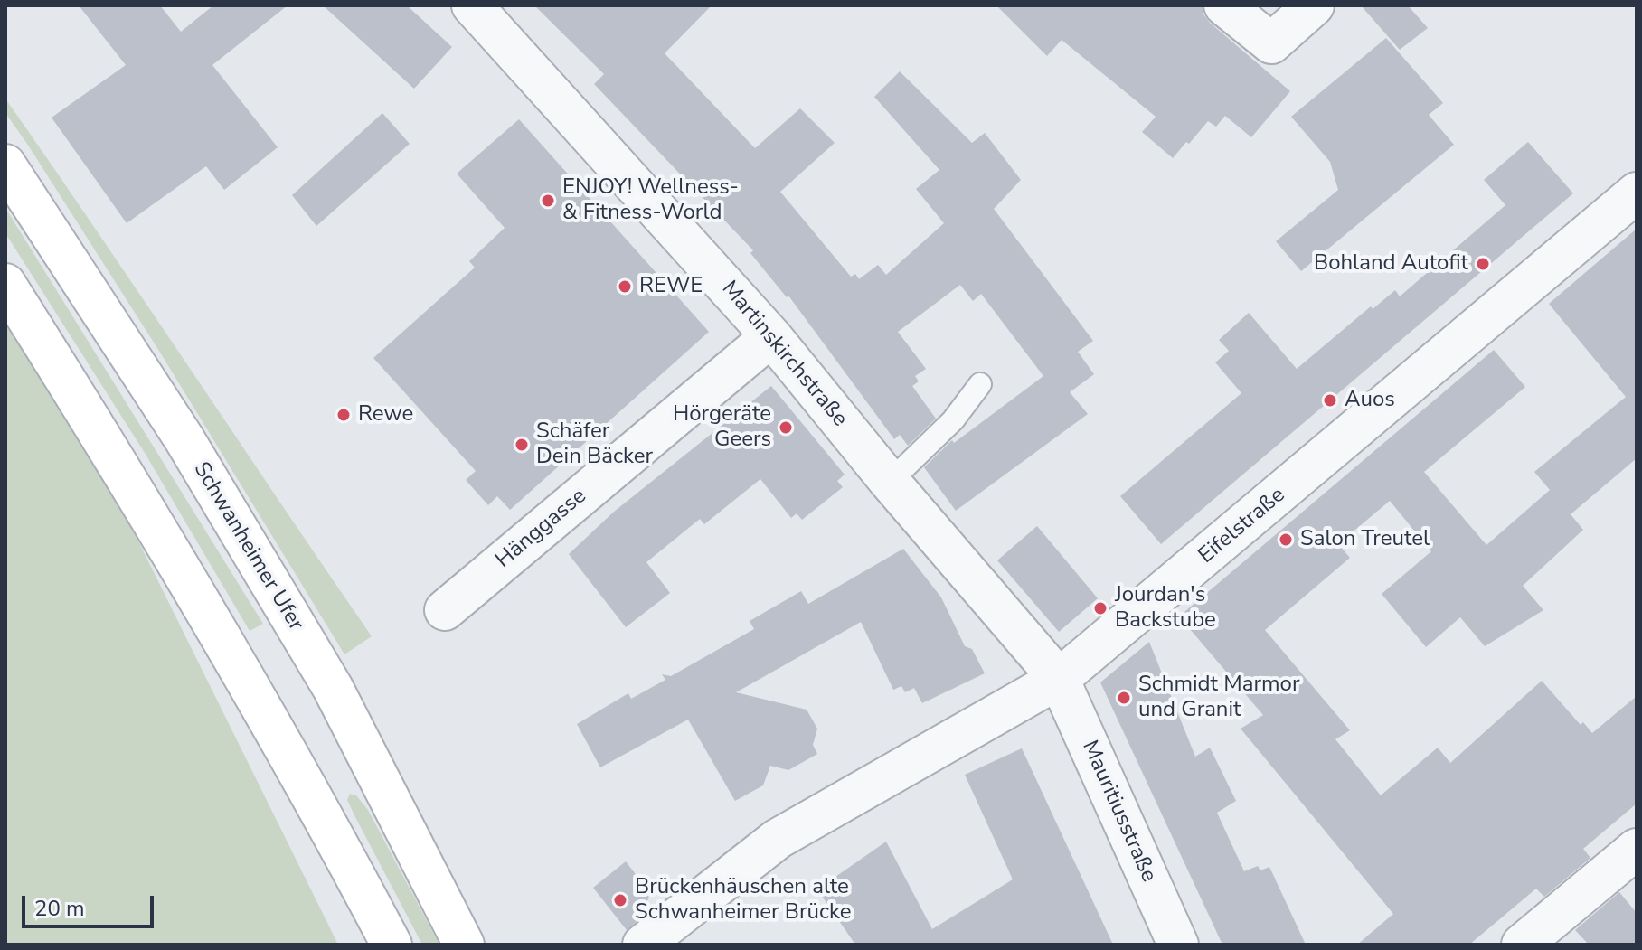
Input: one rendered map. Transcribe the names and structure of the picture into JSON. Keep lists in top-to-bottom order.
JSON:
{
  "streets": {
    "main road": ["Schwanheimer Ufer"],
    "street": [
      "Martinskirchstraße",
      "Eifelstraße",
      "Hänggasse",
      "Mauritiusstraße"
    ]
  },
  "crossings": [
    ["Martinskirchstraße", "Eifelstraße"],
    ["Martinskirchstraße", "Hänggasse"],
    ["Martinskirchstraße", "Mauritiusstraße"],
    ["Eifelstraße", "Mauritiusstraße"]
  ],
  "places": [
    "ENJOY! Wellness- & Fitness-World",
    "Bohland Autofit",
    "REWE",
    "Auos",
    "Rewe",
    "Hörgeräte Geers",
    "Schäfer Dein Bäcker",
    "Salon Treutel",
    "Jourdan's Backstube",
    "Schmidt Marmor und Granit",
    "Brückenhäuschen alte Schwanheimer Brücke"
  ],
  "scale_bar": "20 m"
}
